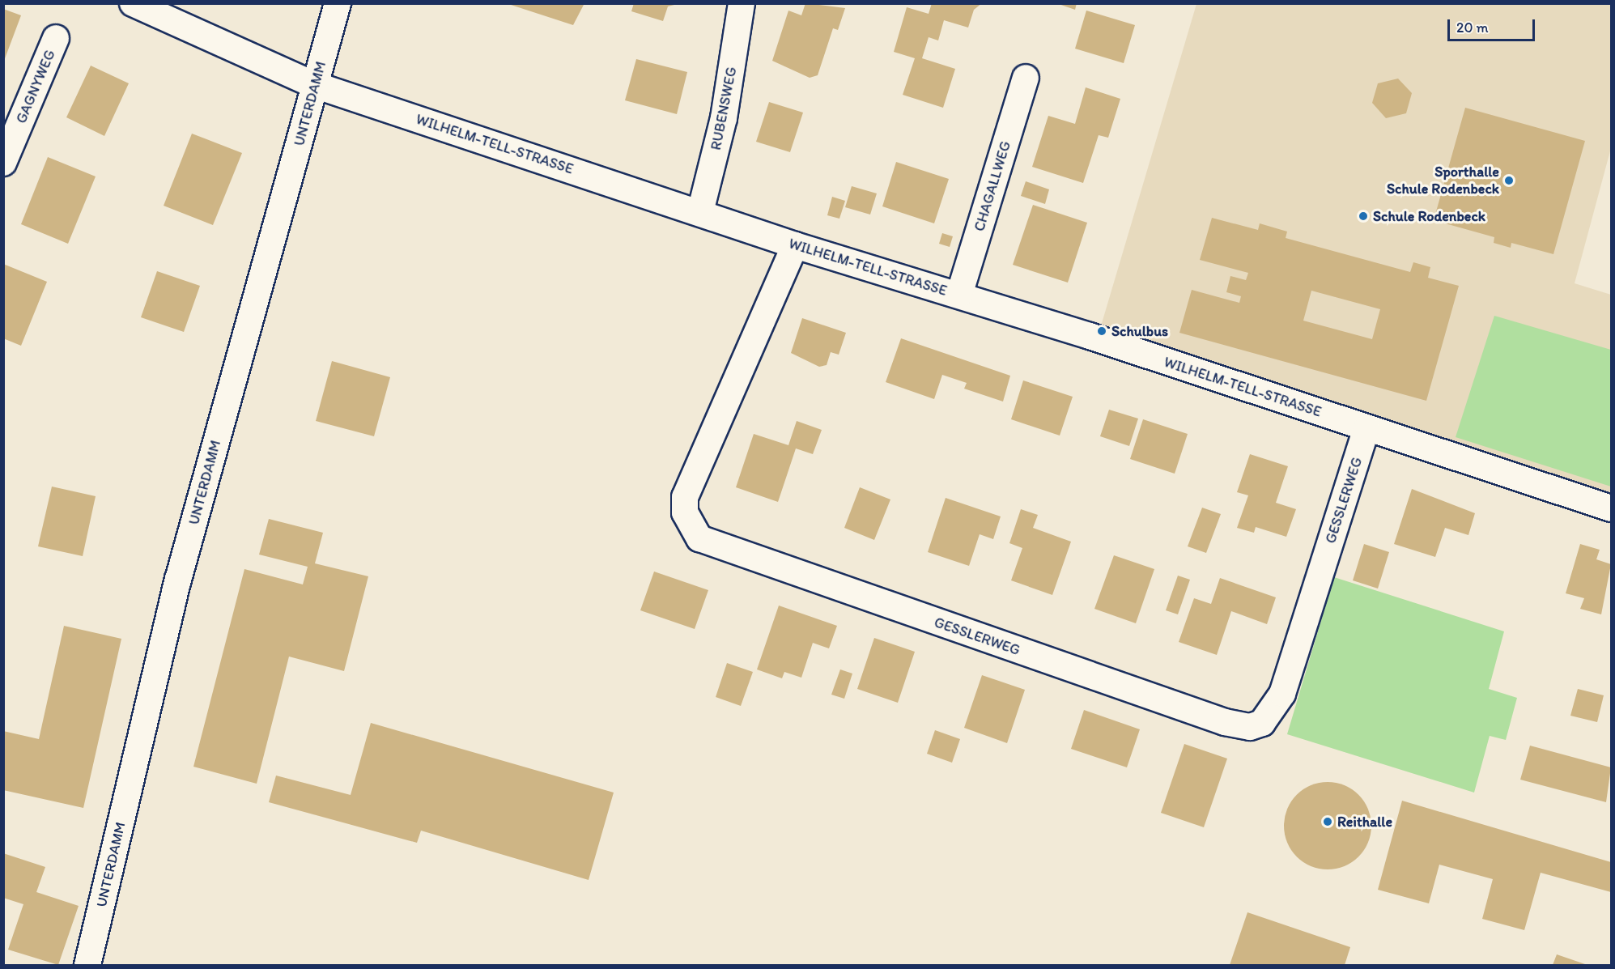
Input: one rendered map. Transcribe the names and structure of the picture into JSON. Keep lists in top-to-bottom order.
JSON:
{
  "streets": {
    "street": [
      "GAGNYWEG",
      "UNTERDAMM",
      "RUBENSWEG",
      "WILHELM-TELL-STRASSE",
      "CHAGALLWEG",
      "GESSLERWEG"
    ]
  },
  "crossings": [
    ["UNTERDAMM", "WILHELM-TELL-STRASSE"],
    ["RUBENSWEG", "WILHELM-TELL-STRASSE"],
    ["WILHELM-TELL-STRASSE", "CHAGALLWEG"],
    ["WILHELM-TELL-STRASSE", "GESSLERWEG"]
  ],
  "places": [
    "Sporthalle Schule Rodenbeck",
    "Schule Rodenbeck",
    "Schulbus",
    "Reithalle"
  ],
  "scale_bar": "20 m"
}
